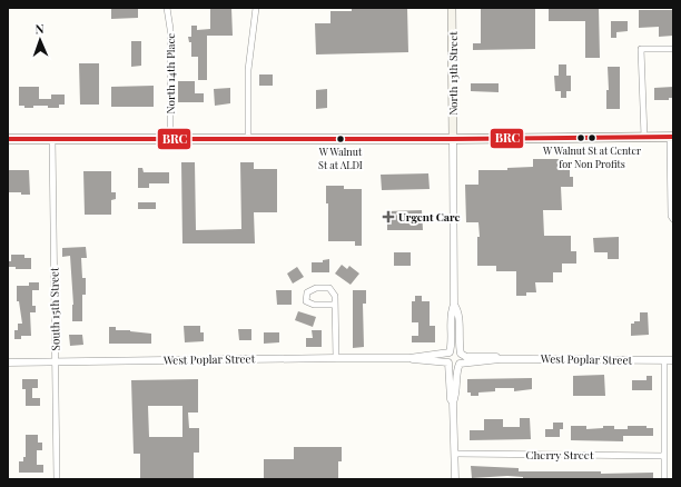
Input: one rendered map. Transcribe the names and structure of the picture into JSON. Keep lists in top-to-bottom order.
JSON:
{
  "streets": {
    "main road": ["North 13th Street"],
    "street": [
      "North 14th Place",
      "South 15th Street",
      "West Poplar Street",
      "Cherry Street"
    ]
  },
  "crossings": [
    ["South 15th Street", "West Poplar Street"]
  ],
  "places": {
    "other": ["W Walnut St at Center for Non Profits", "W Walnut St at ALDI"],
    "health": ["Urgent Care"]
  },
  "lines": ["transit line BRC"],
  "north": "top"
}
